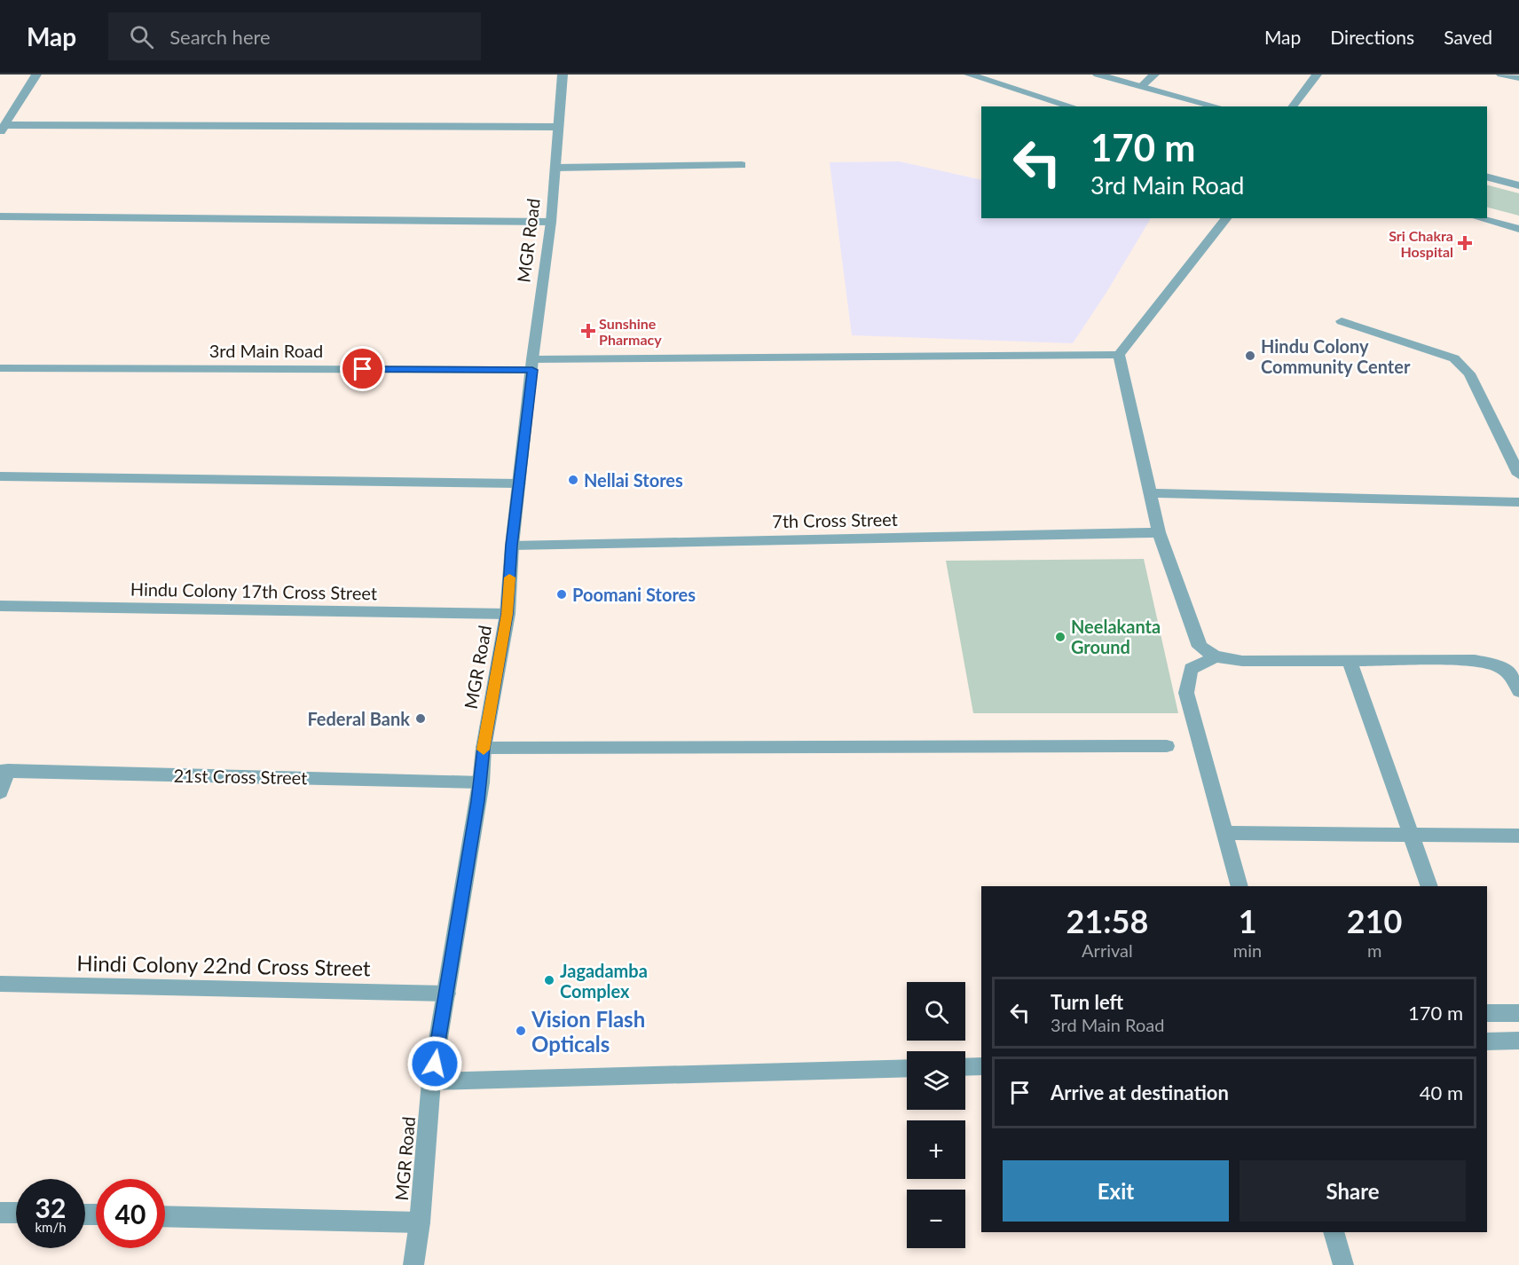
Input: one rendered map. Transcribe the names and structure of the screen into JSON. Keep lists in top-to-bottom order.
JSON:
{
  "streets": {
    "street": [
      "MGR Road",
      "3rd Main Road",
      "7th Cross Street",
      "Hindu Colony 17th Cross Street",
      "21st Cross Street",
      "Hindi Colony 22nd Cross Street"
    ]
  },
  "crossings": [
    ["MGR Road", "3rd Main Road"],
    ["MGR Road", "7th Cross Street"],
    ["MGR Road", "Hindu Colony 17th Cross Street"],
    ["MGR Road", "21st Cross Street"],
    ["MGR Road", "Hindi Colony 22nd Cross Street"]
  ],
  "places": {
    "health": ["Sri Chakra Hospital", "Sunshine Pharmacy"],
    "other": [
      "Hindu Colony Community Center",
      "Nellai Stores",
      "Poomani Stores",
      "Neelakanta Ground",
      "Federal Bank",
      "Jagadamba Complex",
      "Vision Flash Opticals"
    ]
  },
  "page": {
    "header": "Map",
    "search": "Search here",
    "nav": ["Map", "Directions", "Saved"],
    "turn": ["170 m", "3rd Main Road"],
    "eta": [
      "21:58",
      "Arrival",
      "1",
      "min",
      "210",
      "m"
    ],
    "list": [
      {
        "name": "Turn left",
        "note": "3rd Main Road",
        "value": "170 m"
      },
      {
        "name": "Arrive at destination",
        "value": "40 m"
      }
    ],
    "map_buttons": ["+", "−"],
    "buttons": ["Exit", "Share"],
    "speed": "32 km/h",
    "limit": "40"
  }
}
